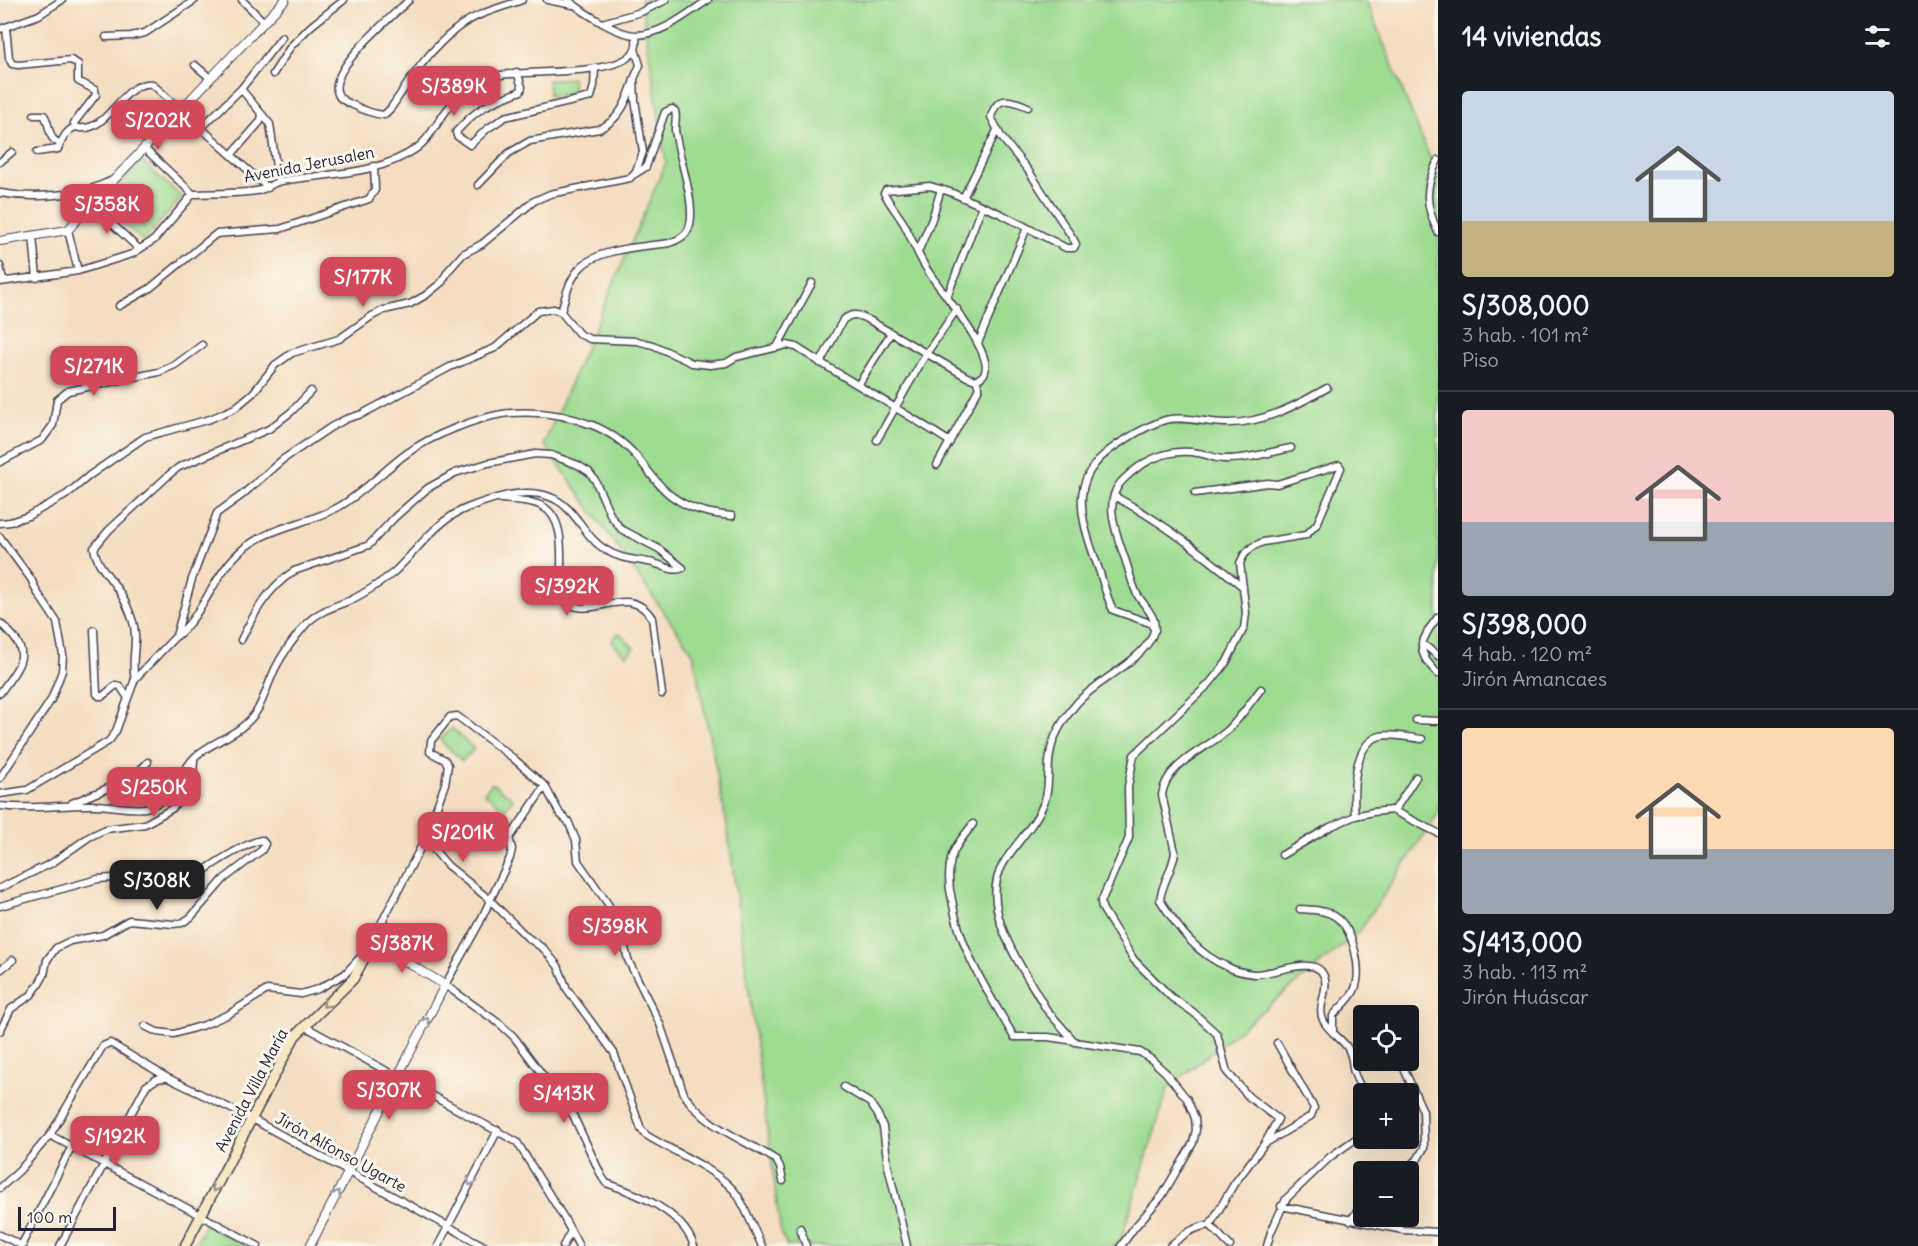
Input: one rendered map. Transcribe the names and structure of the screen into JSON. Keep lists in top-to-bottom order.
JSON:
{
  "streets": {
    "main road": ["Avenida Villa María"],
    "street": ["Avenida Jerusalen", "Jirón Alfonso Ugarte"]
  },
  "crossings": [
    ["Avenida Villa María", "Jirón Alfonso Ugarte"]
  ],
  "scale_bar": "100 m",
  "page": {
    "heading": "14 viviendas",
    "price": [
      "S/389K",
      "S/202K",
      "S/358K",
      "S/177K",
      "S/271K",
      "S/392K",
      "S/250K",
      "S/201K",
      "S/308K",
      "S/398K",
      "S/387K",
      "S/307K",
      "S/413K",
      "S/192K"
    ],
    "list": [
      {
        "name": "S/308,000",
        "note": "3 hab. · 101 m² · Piso"
      },
      {
        "name": "S/398,000",
        "note": "4 hab. · 120 m² · Jirón Amancaes"
      },
      {
        "name": "S/413,000",
        "note": "3 hab. · 113 m² · Jirón Huáscar"
      }
    ],
    "map_buttons": ["+", "−"],
    "scale": "100 m"
  }
}
